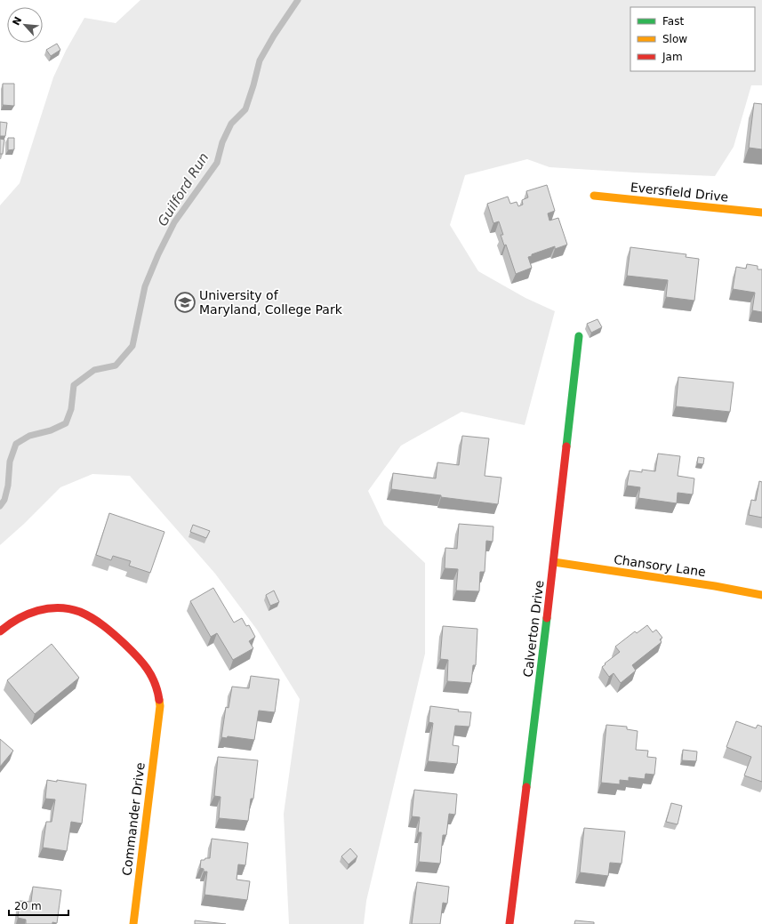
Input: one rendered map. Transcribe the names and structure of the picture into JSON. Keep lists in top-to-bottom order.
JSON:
{
  "streets": {
    "street": [
      "Eversfield Drive",
      "Chansory Lane",
      "Calverton Drive",
      "Commander Drive"
    ]
  },
  "crossings": [
    ["Chansory Lane", "Calverton Drive"]
  ],
  "water": ["Guilford Run"],
  "places": {
    "school or university": ["University of Maryland, College Park"]
  },
  "legend": ["Fast", "Slow", "Jam"],
  "scale_bar": "20 m",
  "north": "top left"
}
